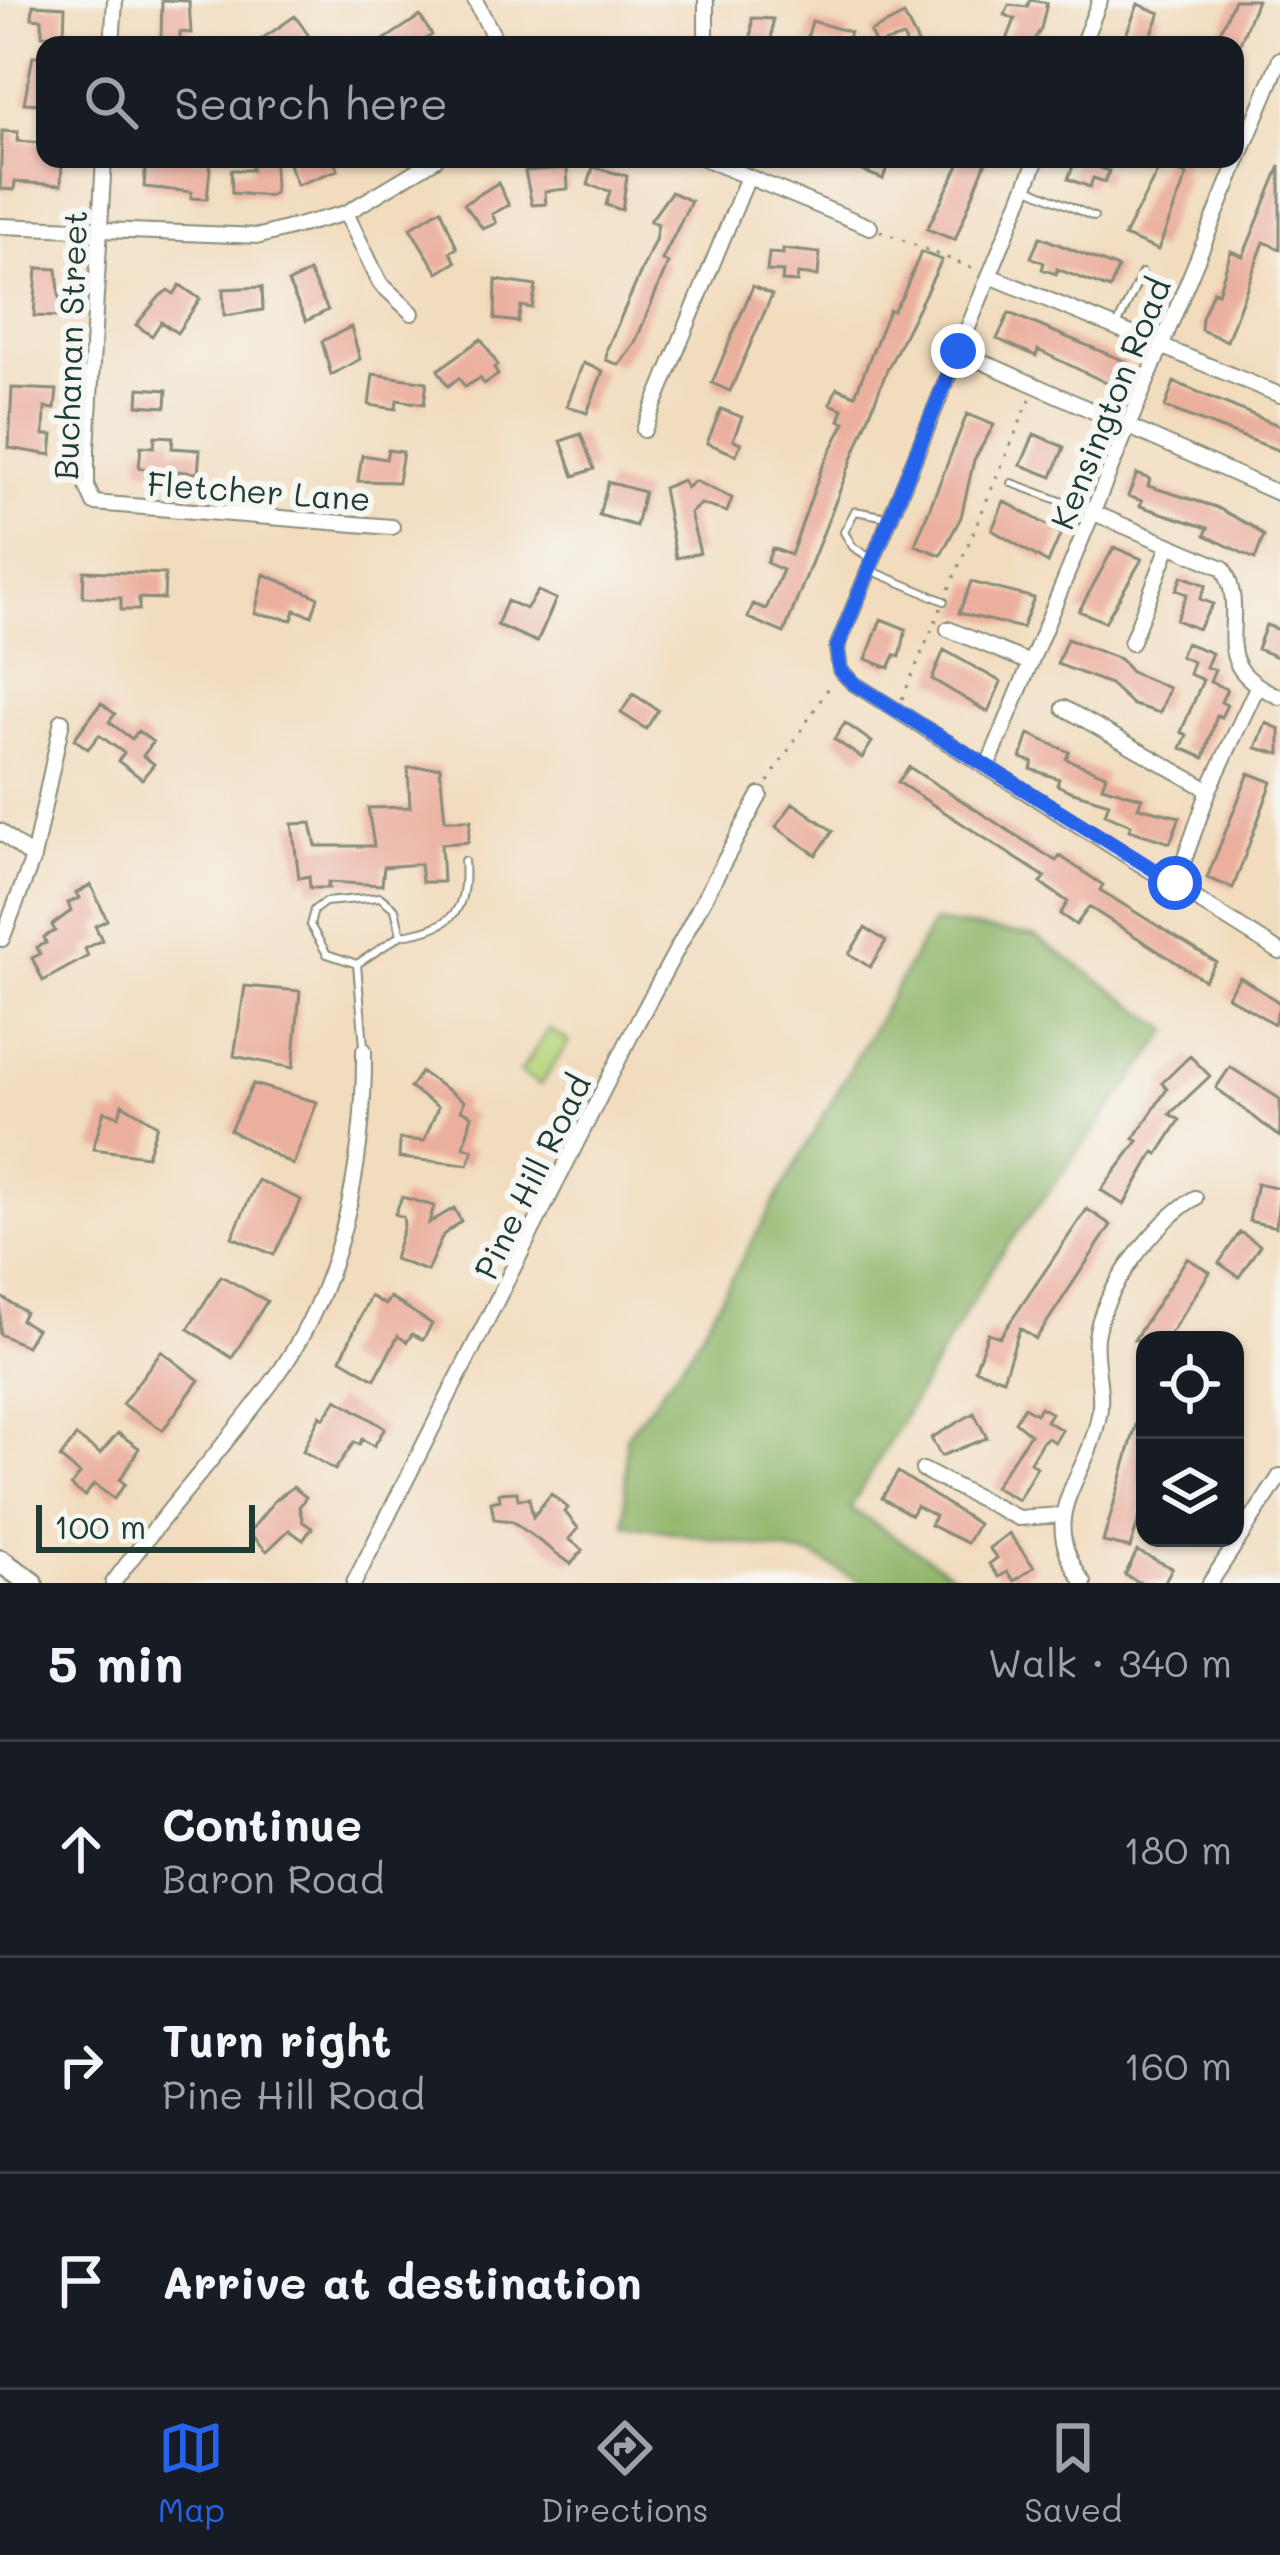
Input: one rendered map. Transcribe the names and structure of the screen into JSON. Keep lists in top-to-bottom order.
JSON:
{
  "streets": {
    "street": [
      "Buchanan Street",
      "Kensington Road",
      "Fletcher Lane",
      "Pine Hill Road"
    ]
  },
  "crossings": [
    ["Buchanan Street", "Fletcher Lane"]
  ],
  "scale_bar": "100 m",
  "page": {
    "search": "Search here",
    "scale": "100 m",
    "heading": ["5 min", "Walk · 340 m"],
    "list": [
      ["Continue", "Baron Road", "180 m"],
      ["Turn right", "Pine Hill Road", "160 m"],
      "Arrive at destination"
    ],
    "nav": ["Map", "Directions", "Saved"]
  }
}
